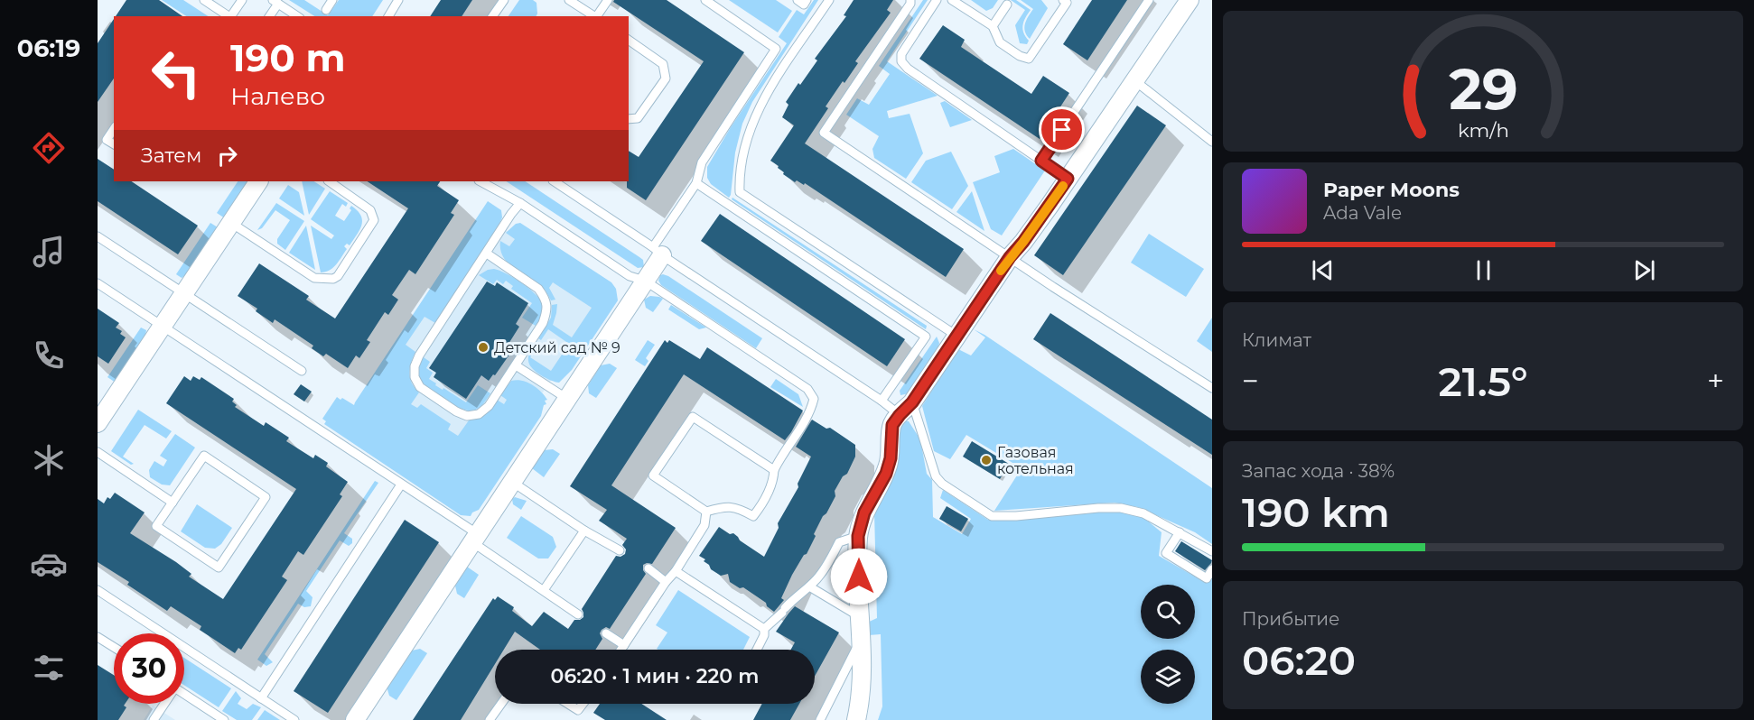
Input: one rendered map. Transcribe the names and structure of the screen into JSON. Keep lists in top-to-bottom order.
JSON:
{
  "places": ["Детский сад № 9", "Газовая котельная"],
  "page": {
    "tabs": "06:19",
    "turn": ["190 m", "Налево"],
    "then": "Затем",
    "song": ["Paper Moons", "Ada Vale"],
    "tile": [
      "Климат",
      ["Запас хода · 38%", "190 km"],
      ["Прибытие", "06:20"]
    ],
    "heat": ["−", "21.5°", "+"],
    "limit": "30",
    "trip": "06:20 · 1 мин · 220 m",
    "gauge": ["29", "km/h"]
  }
}
